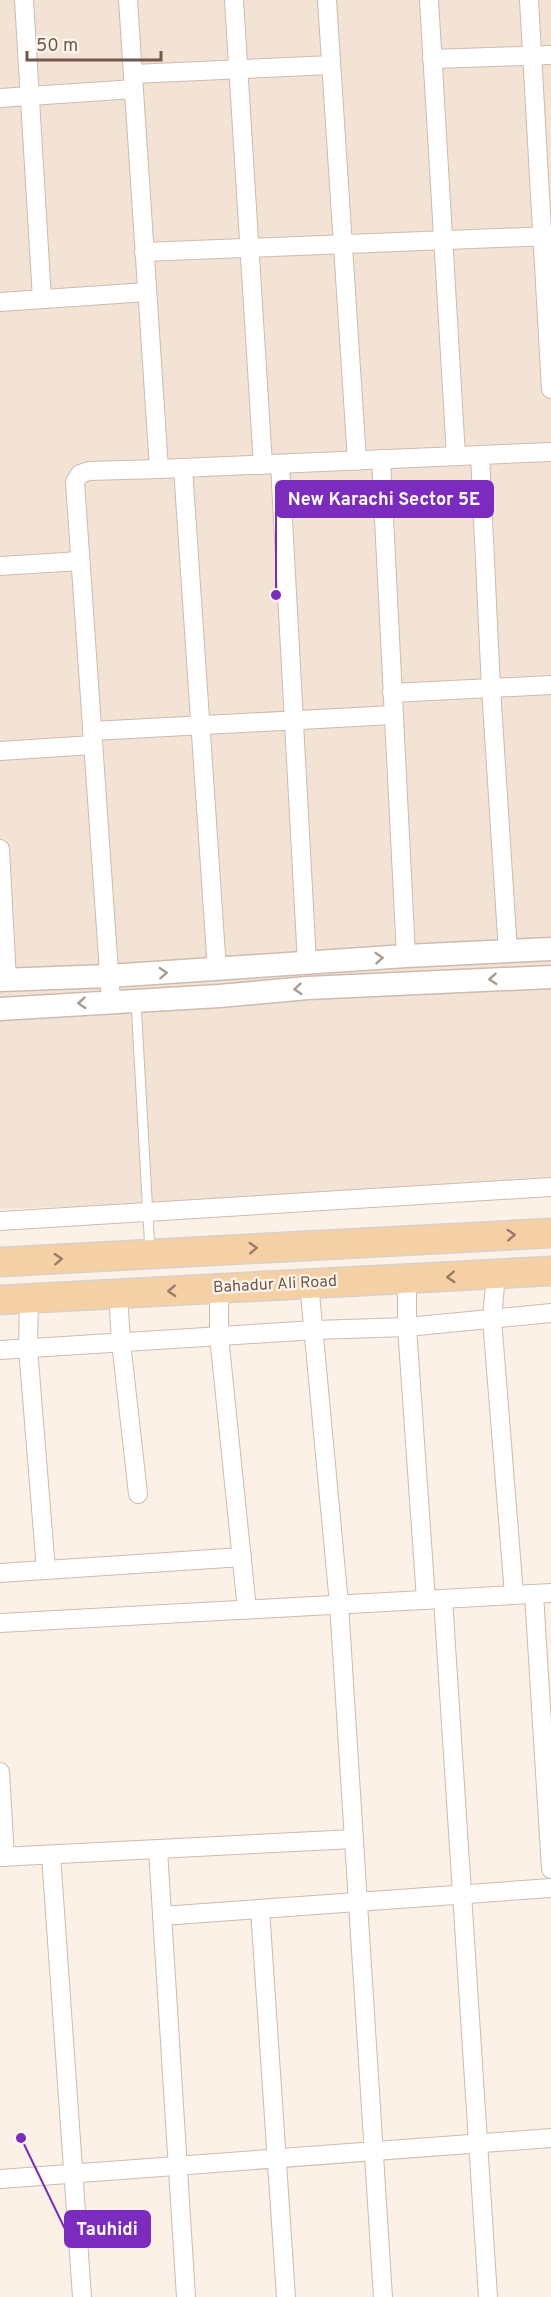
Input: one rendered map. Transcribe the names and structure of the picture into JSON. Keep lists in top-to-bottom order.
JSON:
{
  "streets": {
    "main road": ["Bahadur Ali Road"]
  },
  "places": ["New Karachi Sector 5E", "Tauhidi"],
  "scale_bar": "50 m"
}
